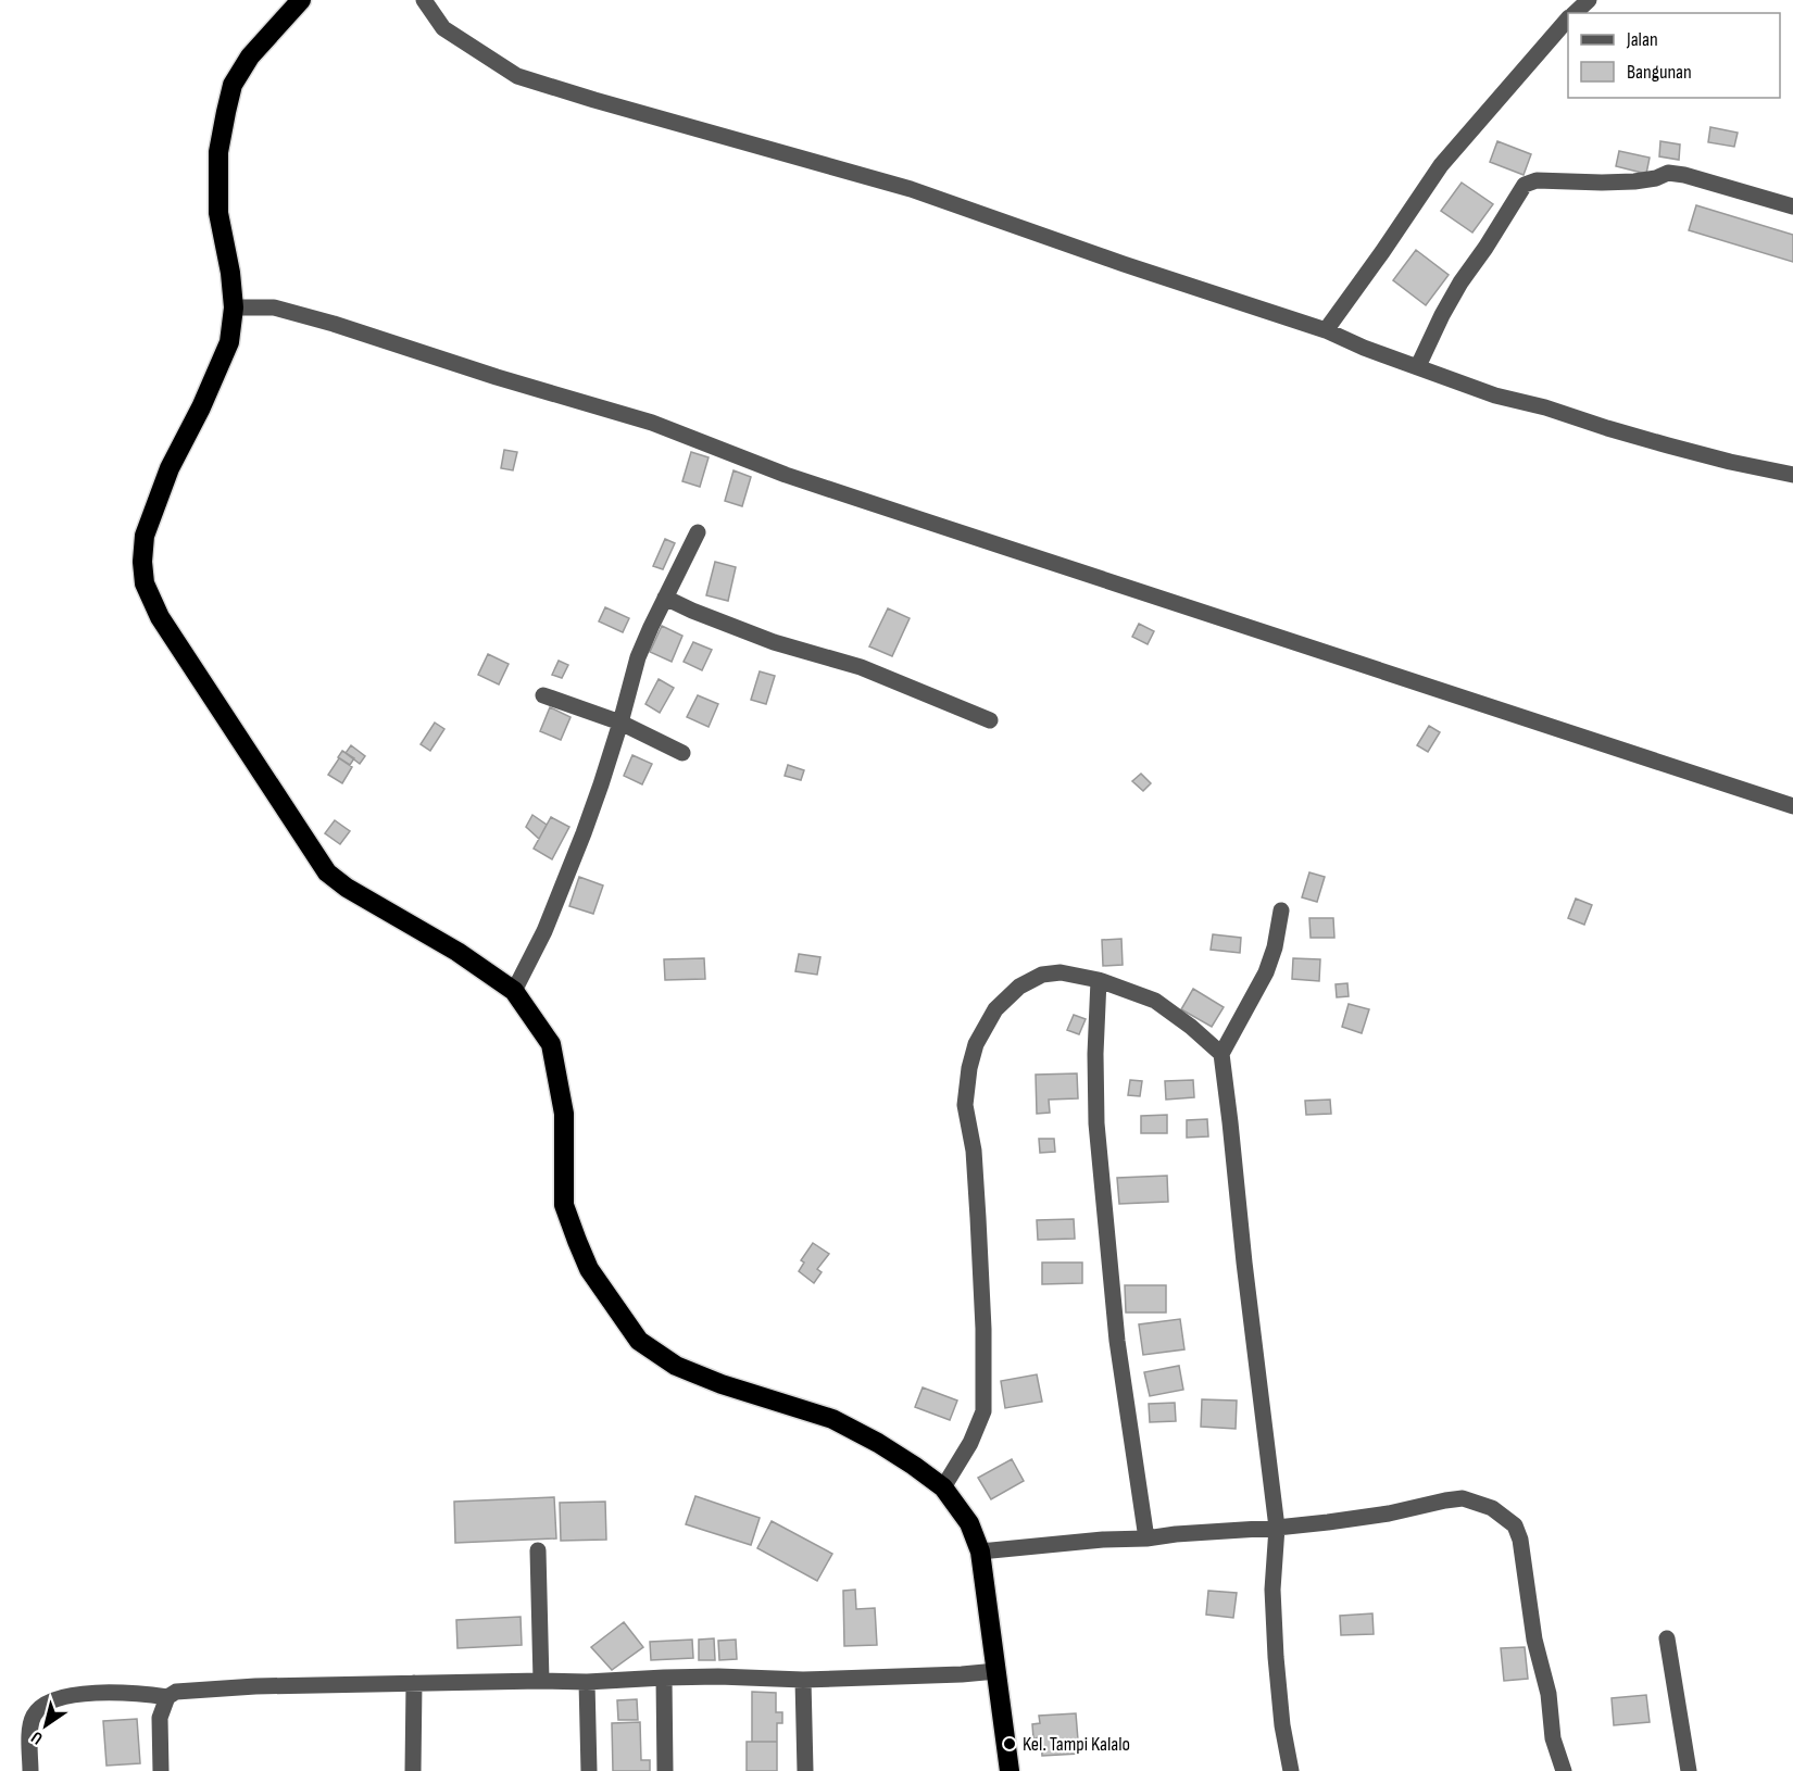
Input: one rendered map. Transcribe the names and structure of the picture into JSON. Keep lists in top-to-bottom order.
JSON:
{
  "places": ["Kel. Tampi Kalalo"],
  "legend": ["Jalan", "Bangunan"],
  "north": "bottom left"
}
